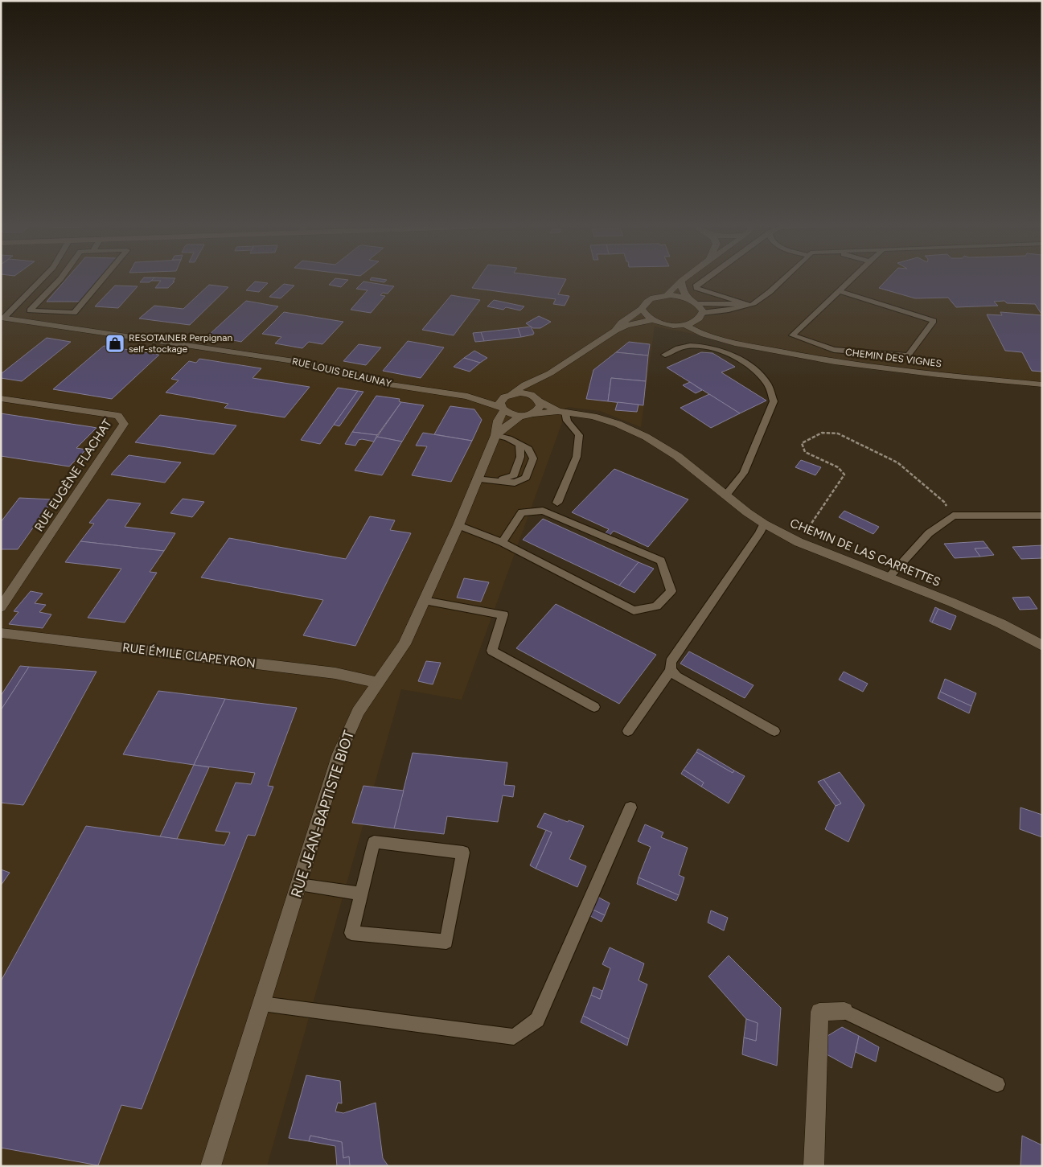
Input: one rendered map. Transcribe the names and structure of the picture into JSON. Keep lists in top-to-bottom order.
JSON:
{
  "streets": {
    "street": [
      "CHEMIN DES VIGNES",
      "RUE LOUIS DELAUNAY",
      "RUE EUGÈNE FLACHAT",
      "CHEMIN DE LAS CARRETTES",
      "RUE ÉMILE CLAPEYRON",
      "RUE JEAN-BAPTISTE BIOT"
    ]
  },
  "crossings": [
    ["RUE LOUIS DELAUNAY", "CHEMIN DE LAS CARRETTES"],
    ["RUE LOUIS DELAUNAY", "RUE JEAN-BAPTISTE BIOT"],
    ["CHEMIN DE LAS CARRETTES", "RUE JEAN-BAPTISTE BIOT"],
    ["RUE ÉMILE CLAPEYRON", "RUE JEAN-BAPTISTE BIOT"]
  ],
  "places": {
    "shop": ["RESOTAINER Perpignan self-stockage"]
  }
}
